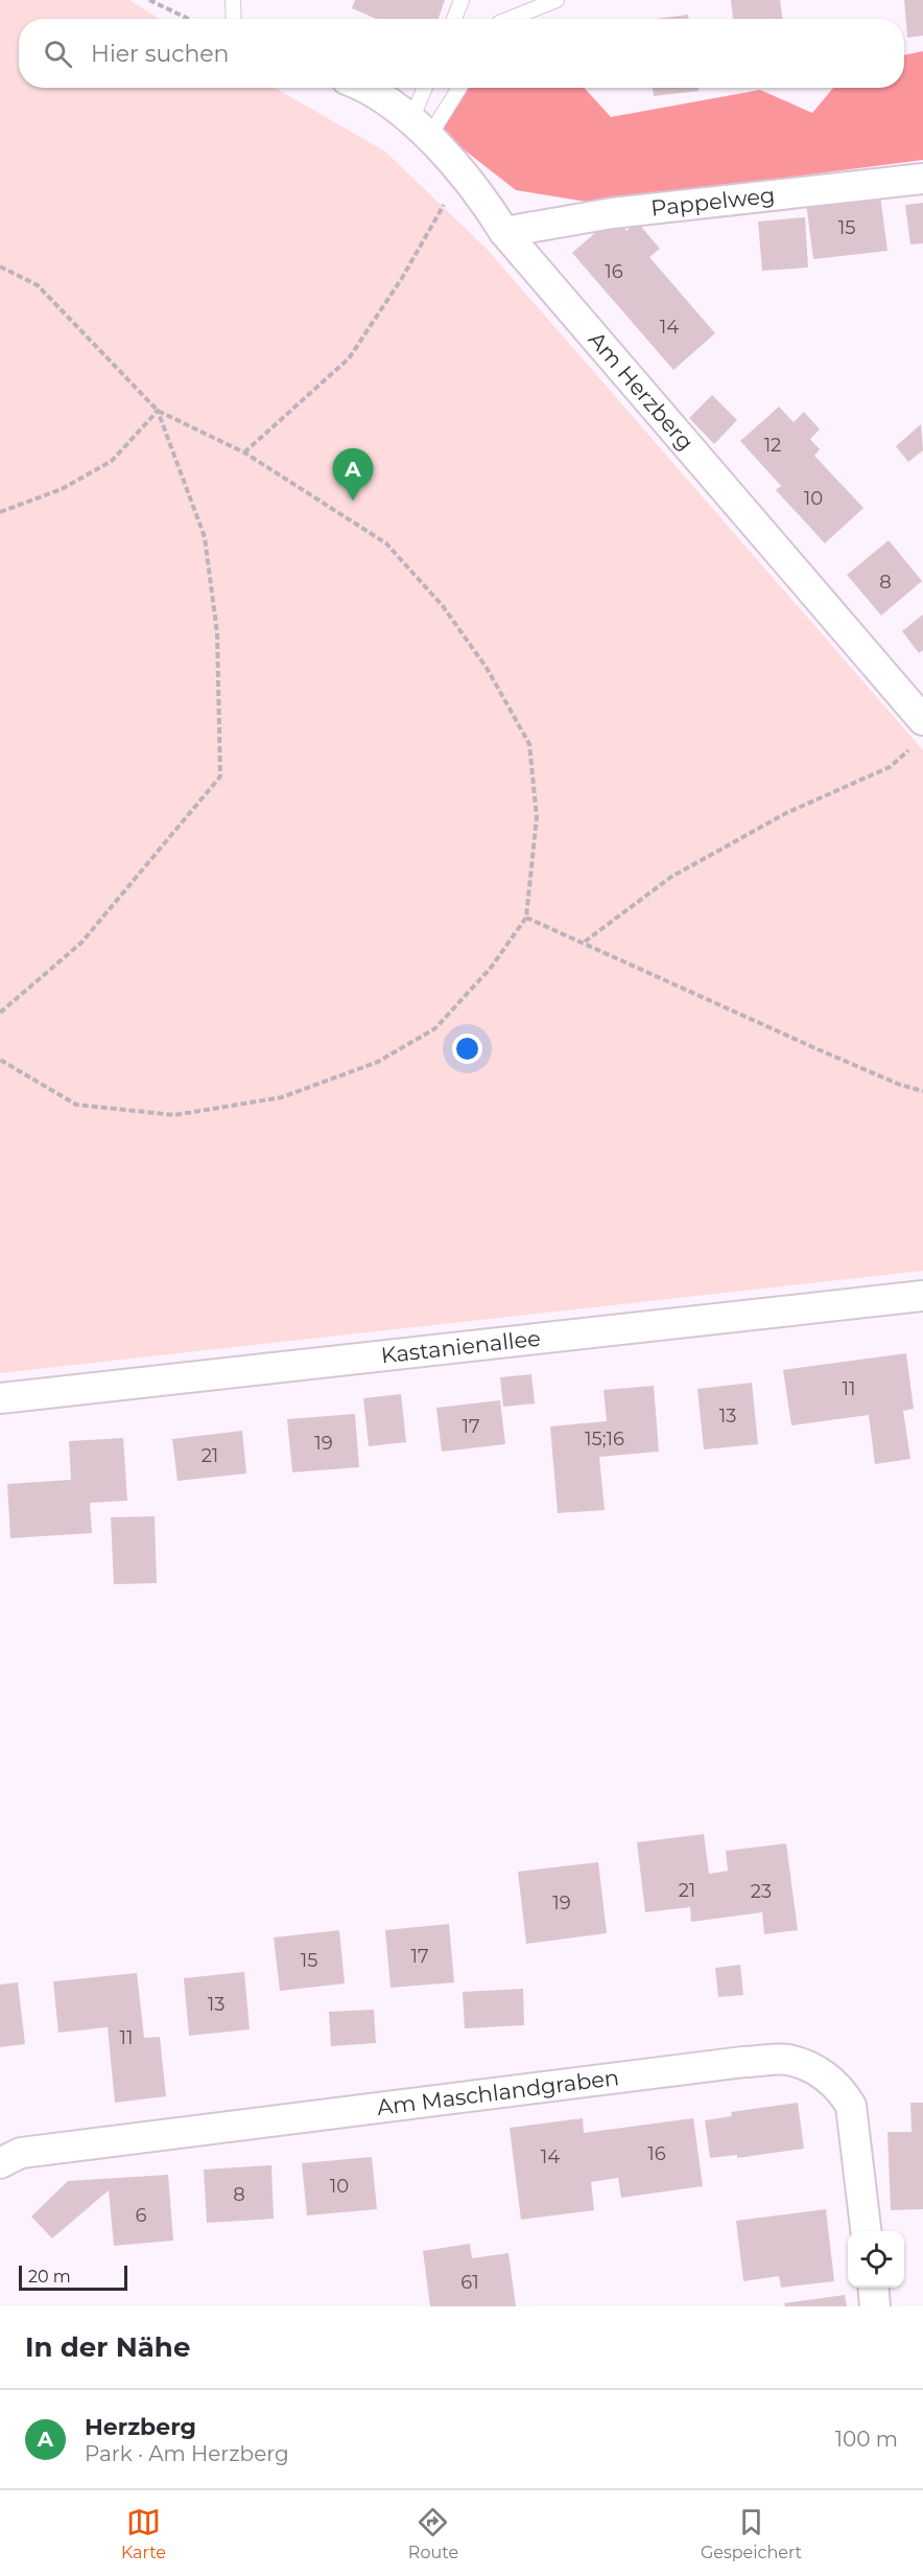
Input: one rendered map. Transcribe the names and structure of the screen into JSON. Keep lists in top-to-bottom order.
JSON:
{
  "streets": {
    "street": [
      "Pappelweg",
      "Am Herzberg",
      "Kastanienallee",
      "Am Maschlandgraben"
    ]
  },
  "crossings": [
    ["Pappelweg", "Am Herzberg"]
  ],
  "house_numbers": [
    "15",
    "16",
    "14",
    "12",
    "10",
    "8",
    "11",
    "13",
    "17",
    "15;16",
    "19",
    "21",
    "21",
    "23",
    "19",
    "17",
    "15",
    "13",
    "11",
    "16",
    "14",
    "10",
    "8",
    "6",
    "61"
  ],
  "scale_bar": "20 m",
  "page": {
    "search": "Hier suchen",
    "pins": "A",
    "scale": "20 m",
    "heading": "In der Nähe",
    "list": [
      {
        "mark": "A",
        "name": "Herzberg",
        "note": "Park · Am Herzberg",
        "value": "100 m"
      }
    ],
    "nav": ["Karte", "Route", "Gespeichert"]
  }
}
